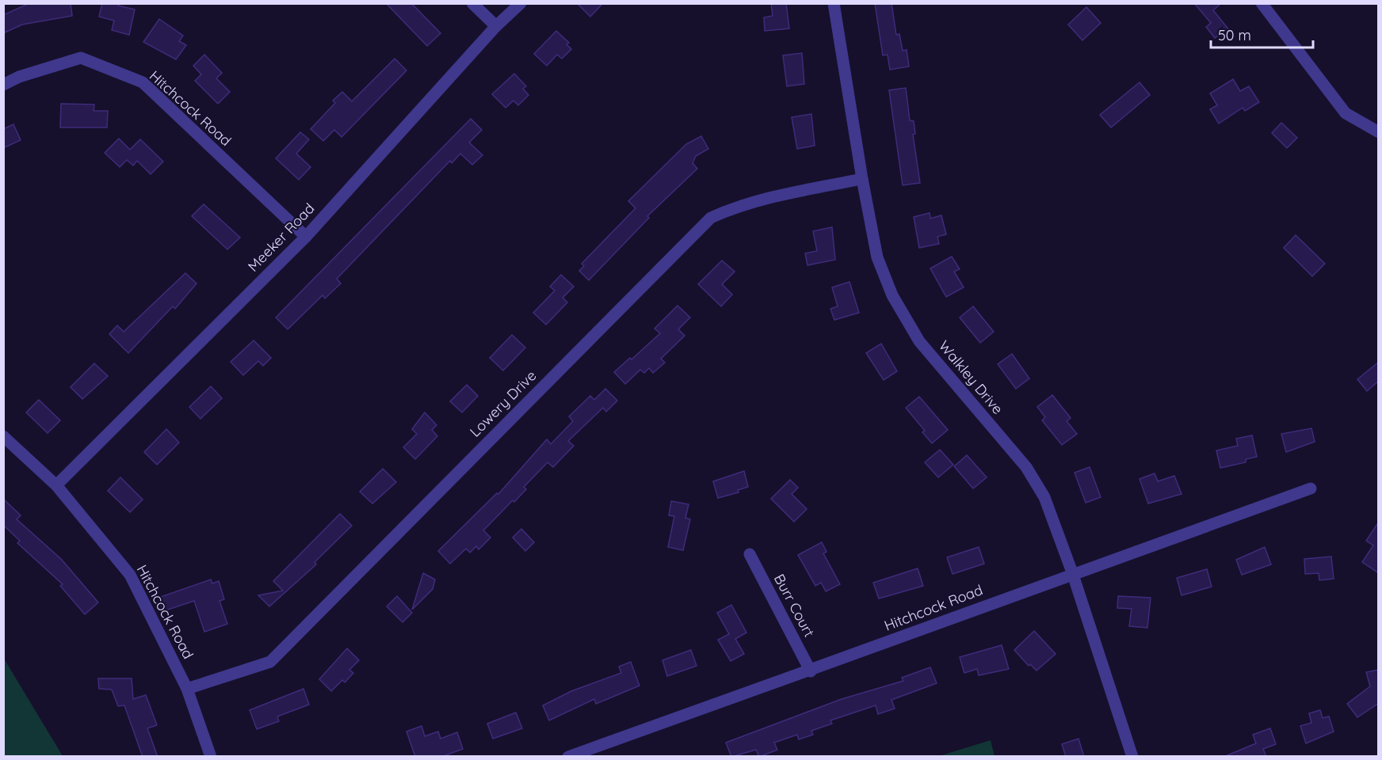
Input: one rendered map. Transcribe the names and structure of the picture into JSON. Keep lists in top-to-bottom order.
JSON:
{
  "streets": {
    "street": [
      "Hitchcock Road",
      "Meeker Road",
      "Walkley Drive",
      "Lowery Drive",
      "Burr Court"
    ]
  },
  "crossings": [
    ["Hitchcock Road", "Meeker Road"],
    ["Hitchcock Road", "Walkley Drive"],
    ["Hitchcock Road", "Lowery Drive"],
    ["Hitchcock Road", "Burr Court"],
    ["Walkley Drive", "Lowery Drive"]
  ],
  "scale_bar": "50 m"
}
